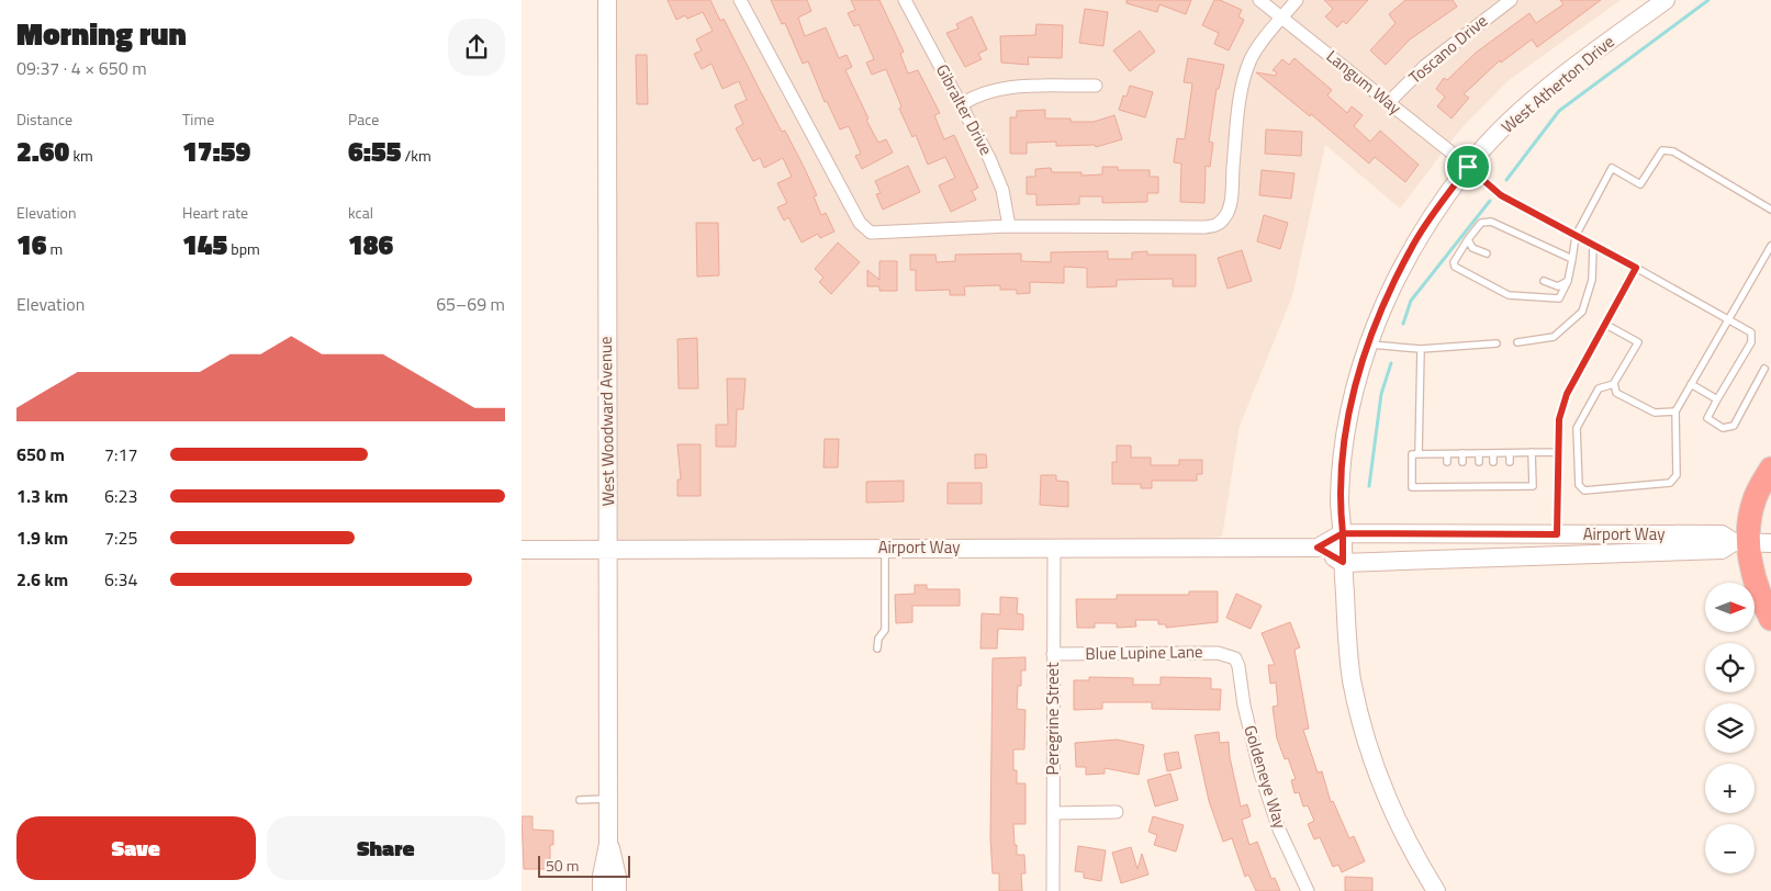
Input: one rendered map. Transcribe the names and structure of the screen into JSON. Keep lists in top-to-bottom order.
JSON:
{
  "streets": {
    "street": [
      "Toscano Drive",
      "Langum Way",
      "West Atherton Drive",
      "Gibralter Drive",
      "West Woodward Avenue",
      "Airport Way",
      "Blue Lupine Lane",
      "Peregrine Street",
      "Goldeneye Way"
    ]
  },
  "crossings": [
    ["Toscano Drive", "Langum Way"],
    ["Langum Way", "West Atherton Drive"],
    ["West Atherton Drive", "Airport Way"],
    ["West Woodward Avenue", "Airport Way"],
    ["Airport Way", "Peregrine Street"],
    ["Blue Lupine Lane", "Peregrine Street"],
    ["Blue Lupine Lane", "Goldeneye Way"]
  ],
  "scale_bar": "50 m",
  "north": "right",
  "page": {
    "heading": ["Morning run", "09:37 · 4 × 650 m"],
    "stats": [
      ["Distance", "2.60 km"],
      ["Time", "17:59"],
      ["Pace", "6:55 /km"],
      ["Elevation", "16 m"],
      ["Heart rate", "145 bpm"],
      ["kcal", "186"]
    ],
    "chart": ["Elevation", "65–69 m"],
    "list": [
      {
        "name": "650 m",
        "note": "7:17"
      },
      {
        "name": "1.3 km",
        "note": "6:23"
      },
      {
        "name": "1.9 km",
        "note": "7:25"
      },
      {
        "name": "2.6 km",
        "note": "6:34"
      }
    ],
    "map_buttons": ["+", "−"],
    "buttons": ["Save", "Share"],
    "scale": "50 m"
  }
}
